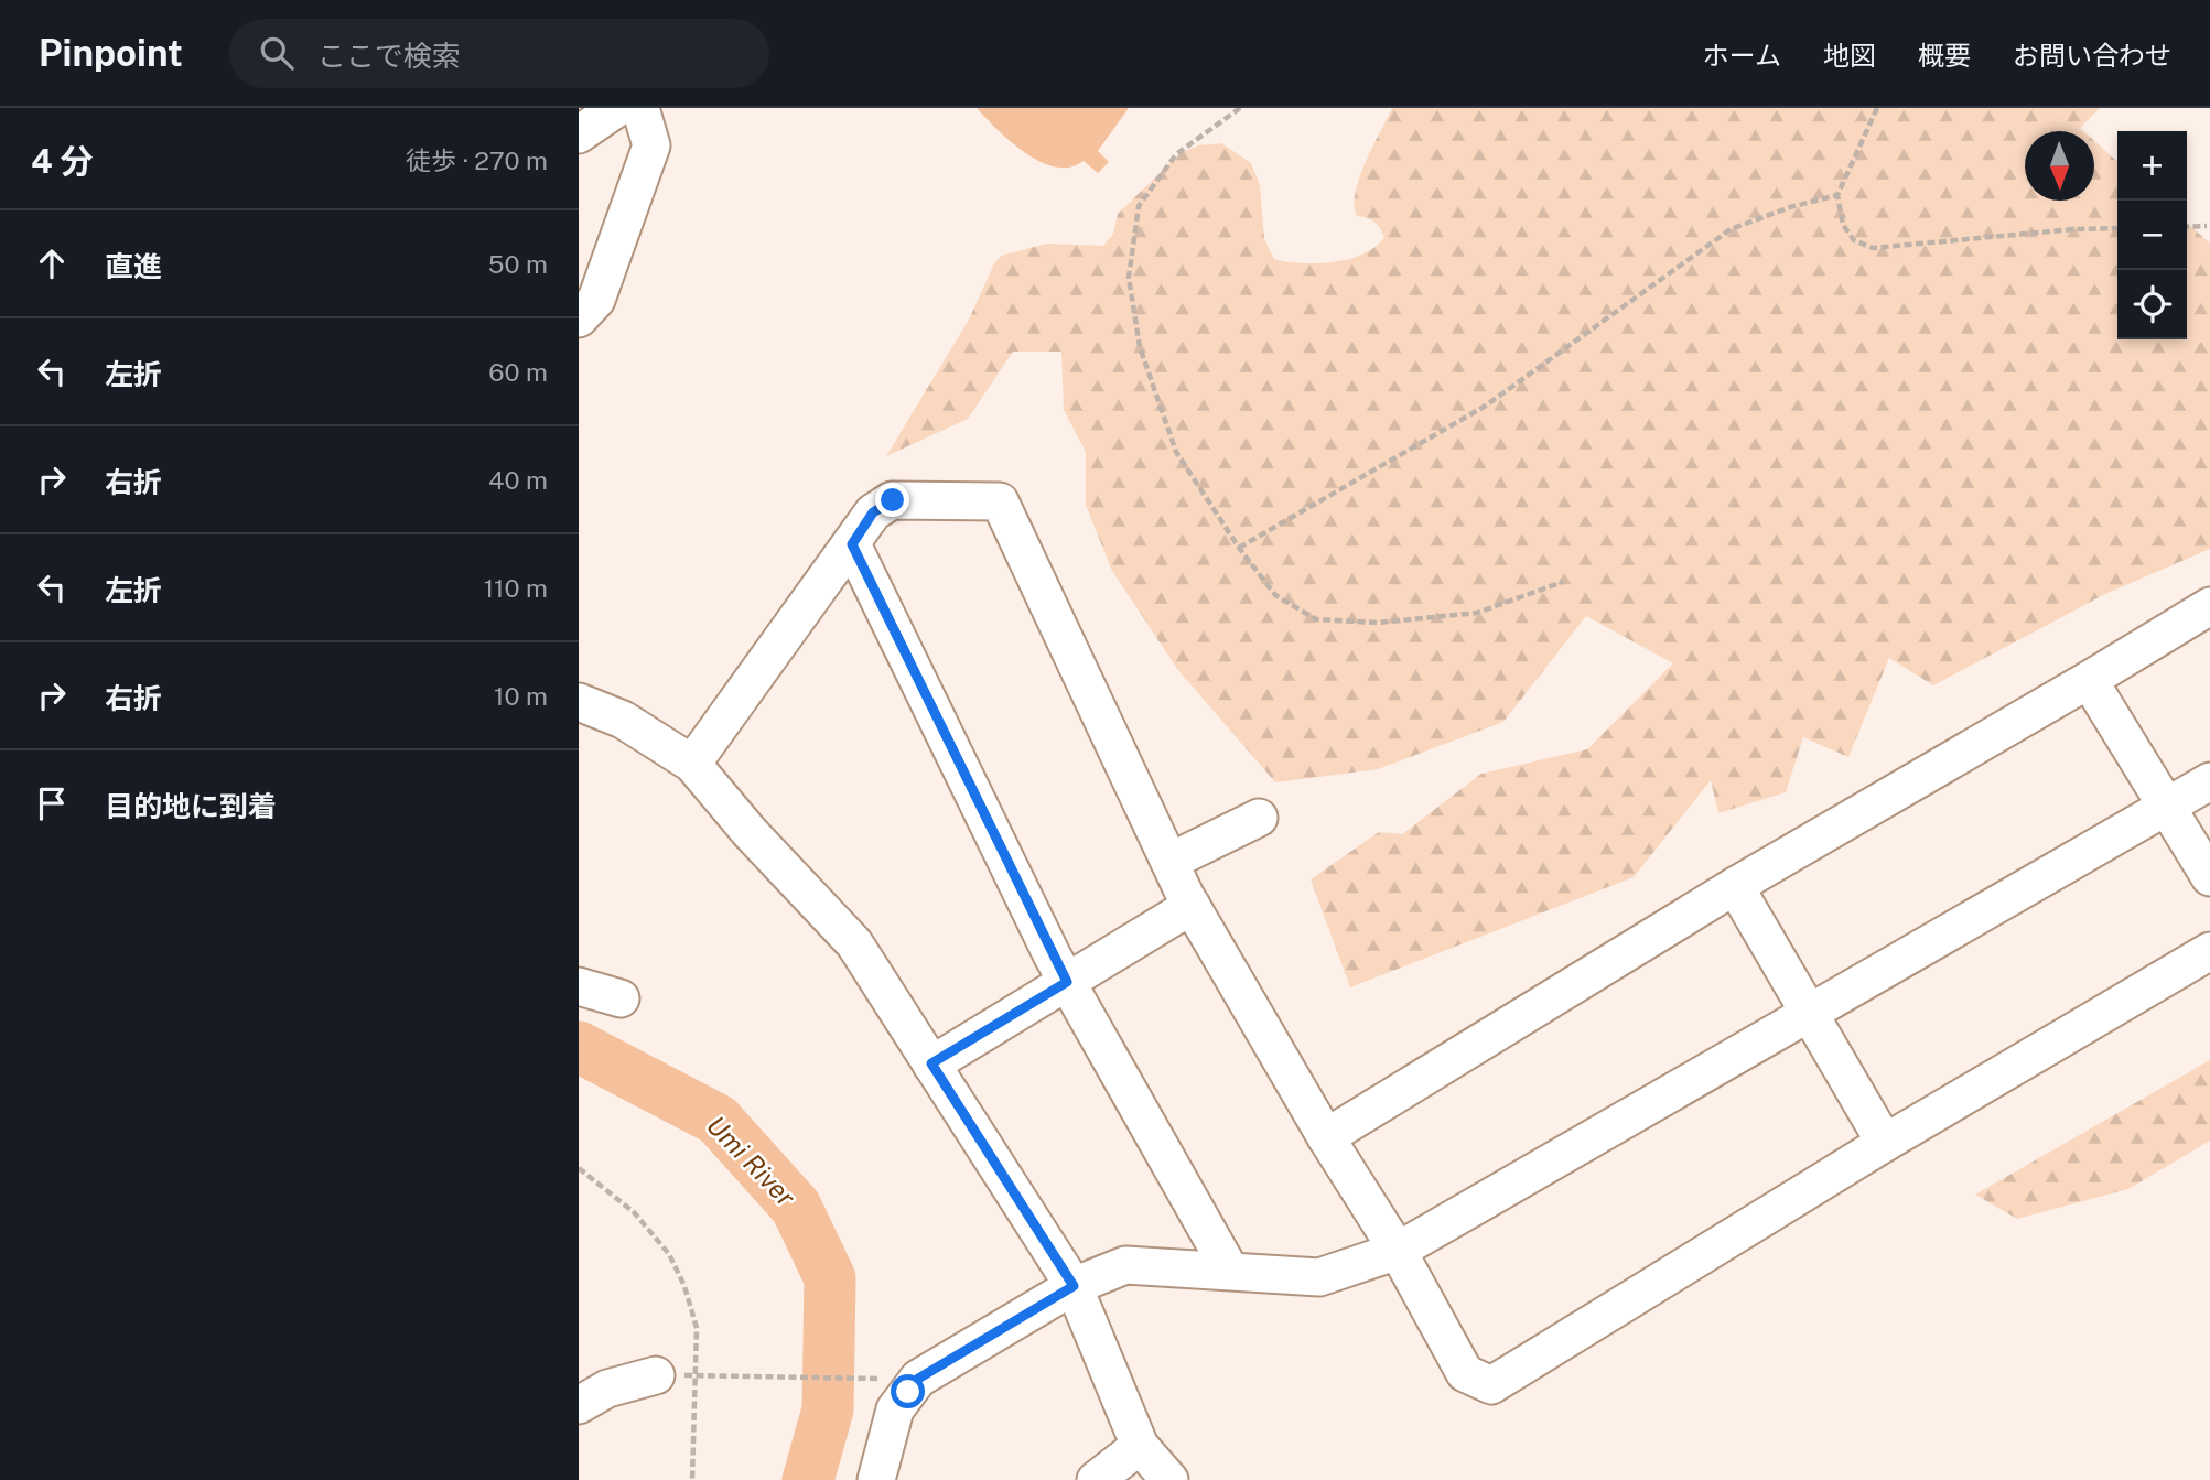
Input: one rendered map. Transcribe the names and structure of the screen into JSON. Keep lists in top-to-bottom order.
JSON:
{
  "water": ["Umi River"],
  "north": "bottom",
  "page": {
    "header": "Pinpoint",
    "search": "ここで検索",
    "nav": [
      "ホーム",
      "地図",
      "概要",
      "お問い合わせ"
    ],
    "heading": ["4 分", "徒歩 · 270 m"],
    "map_buttons": ["+", "−"],
    "list": [
      ["直進", "50 m"],
      ["左折", "60 m"],
      ["右折", "40 m"],
      ["左折", "110 m"],
      ["右折", "10 m"],
      "目的地に到着"
    ]
  }
}
